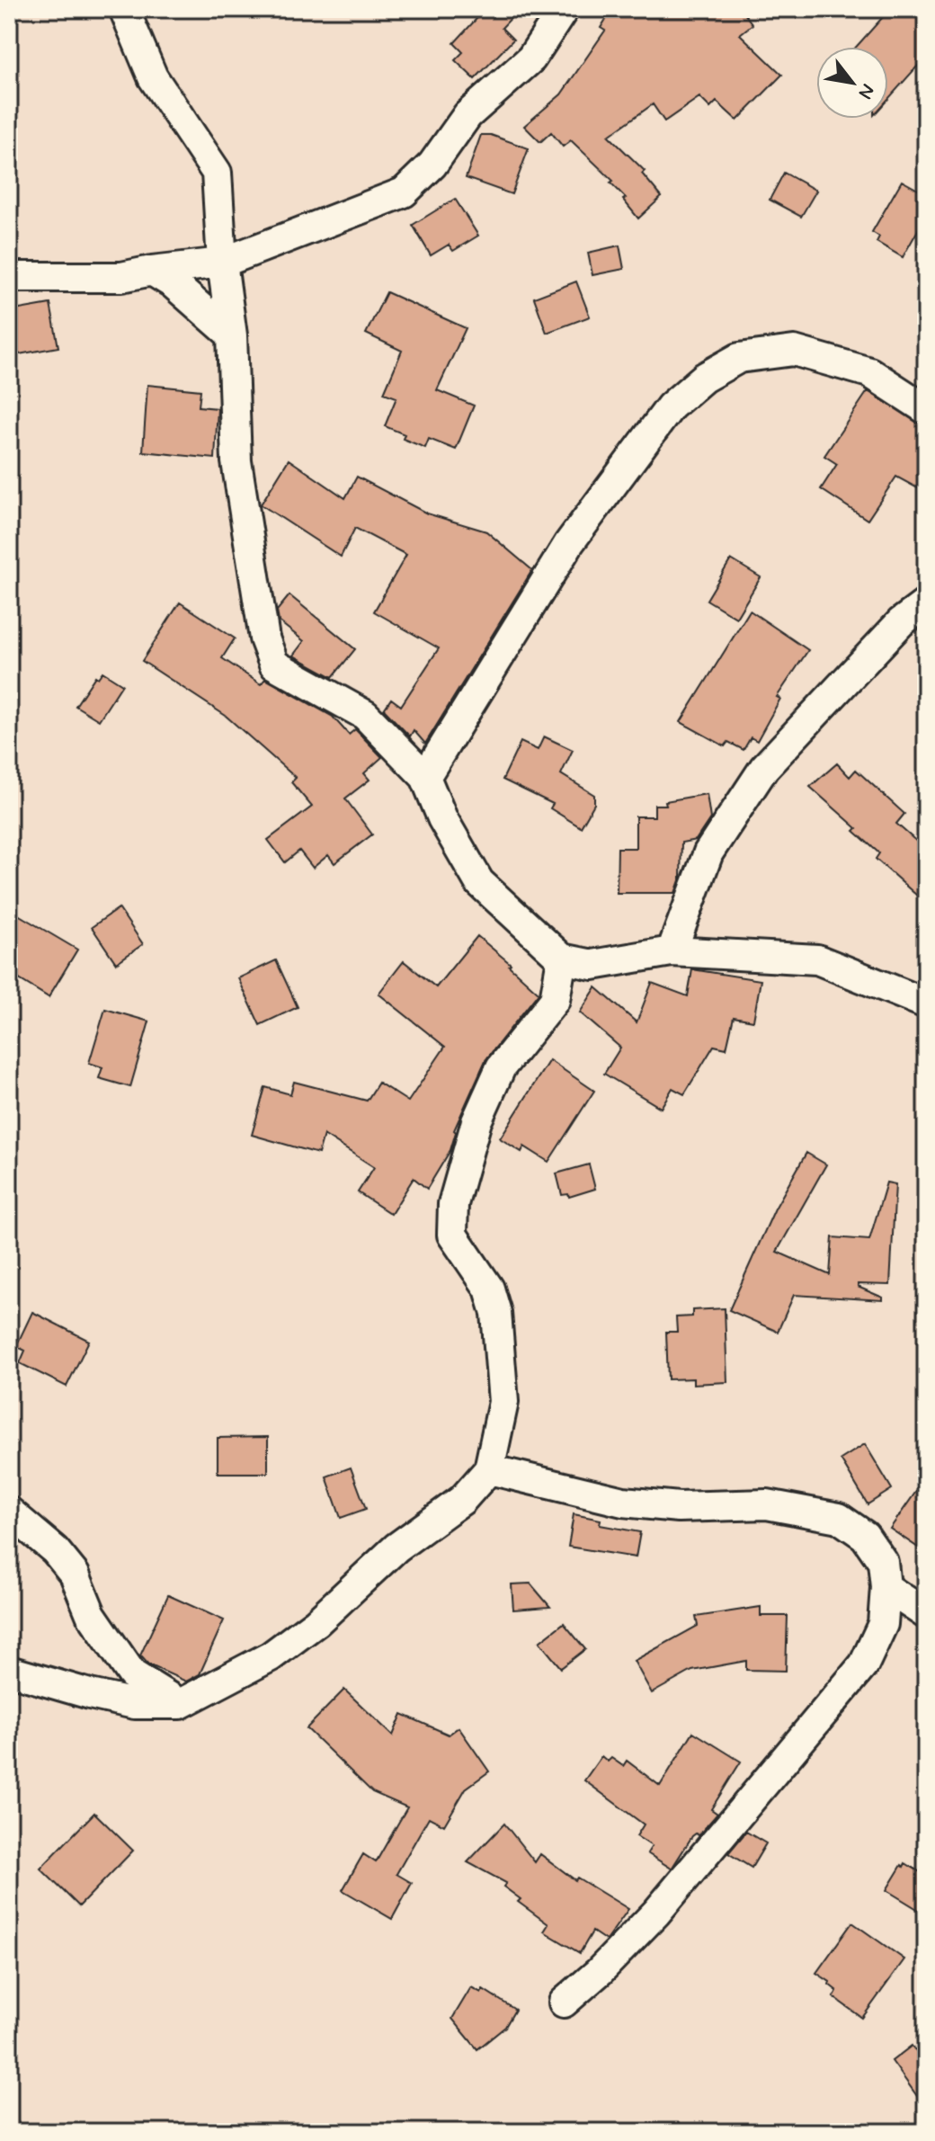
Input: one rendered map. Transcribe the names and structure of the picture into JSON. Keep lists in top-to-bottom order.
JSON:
{
  "north": "bottom right"
}
